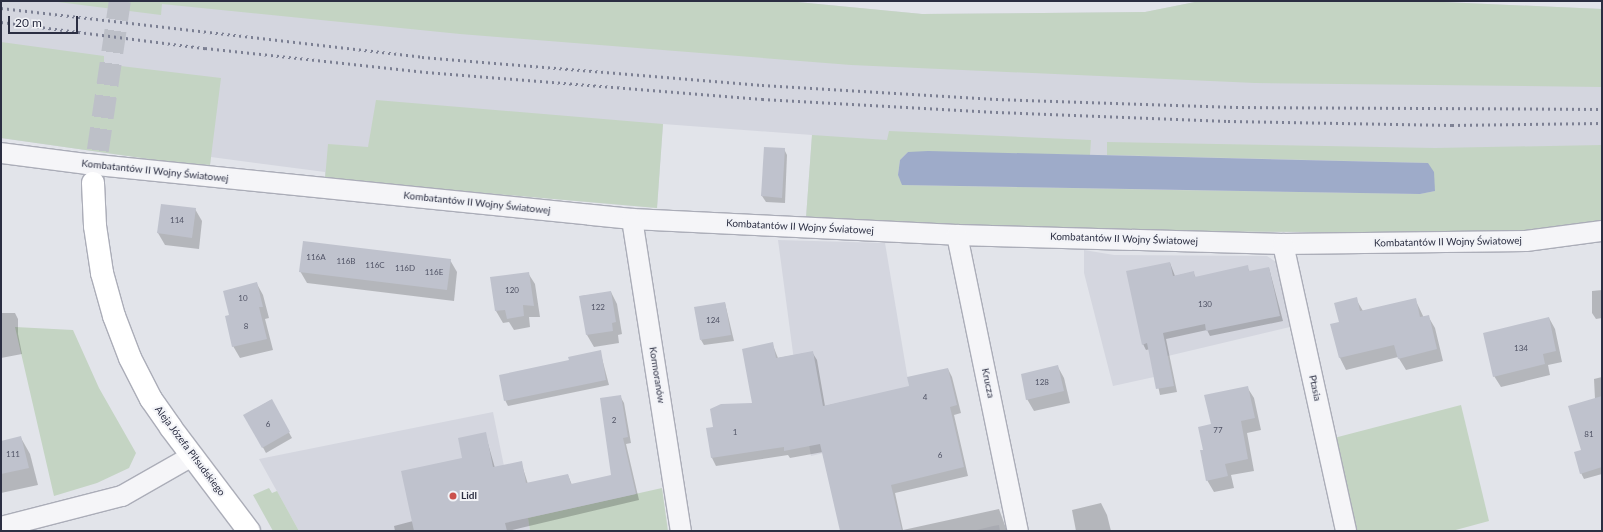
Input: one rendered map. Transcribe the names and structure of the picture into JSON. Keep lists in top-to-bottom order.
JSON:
{
  "streets": {
    "main road": ["Aleja Józefa Piłsudskiego"],
    "street": [
      "Kombatantów II Wojny Światowej",
      "Kormoranów",
      "Krucza",
      "Ptasia"
    ]
  },
  "crossings": [
    ["Kombatantów II Wojny Światowej", "Kormoranów"],
    ["Kombatantów II Wojny Światowej", "Krucza"],
    ["Kombatantów II Wojny Światowej", "Ptasia"]
  ],
  "places": ["Lidl"],
  "house_numbers": [
    "114",
    "116A",
    "116B",
    "116C",
    "116D",
    "116E",
    "120",
    "10",
    "130",
    "122",
    "124",
    "8",
    "134",
    "128",
    "4",
    "2",
    "6",
    "77",
    "1",
    "81",
    "111",
    "6"
  ],
  "scale_bar": "20 m"
}
